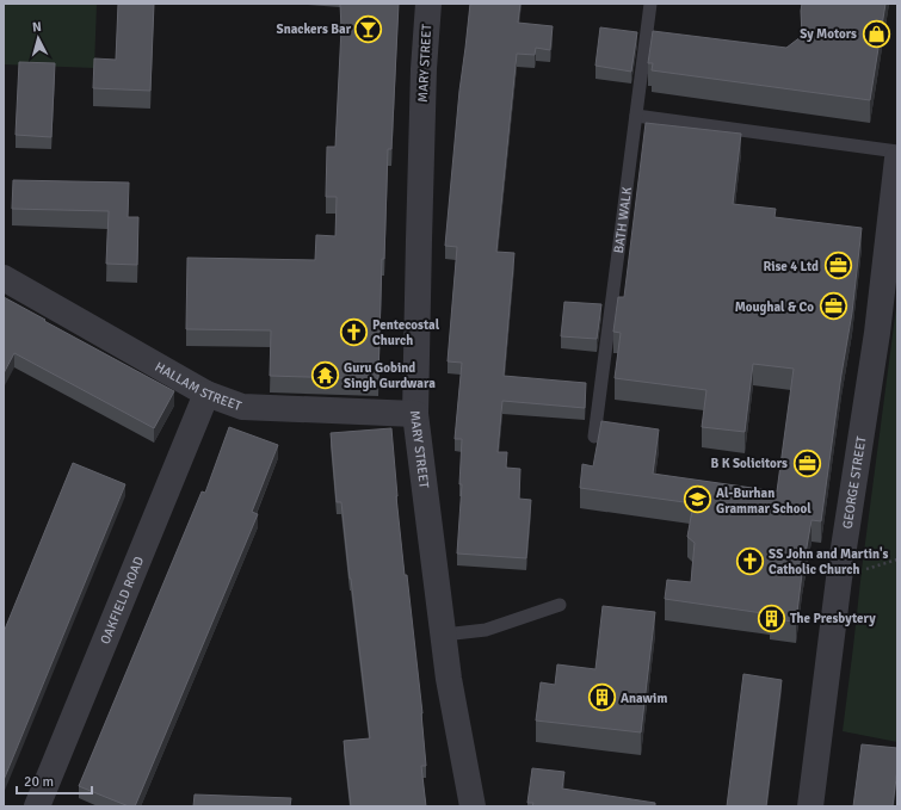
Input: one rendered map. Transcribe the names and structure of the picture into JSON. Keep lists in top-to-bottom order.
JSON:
{
  "streets": {
    "street": [
      "MARY STREET",
      "HALLAM STREET",
      "GEORGE STREET",
      "OAKFIELD ROAD"
    ],
    "lane": ["BATH WALK"]
  },
  "crossings": [
    ["MARY STREET", "HALLAM STREET"],
    ["HALLAM STREET", "OAKFIELD ROAD"]
  ],
  "places": {
    "bar": ["Snackers Bar"],
    "shop": ["Sy Motors"],
    "office": ["Rise 4 Ltd", "Moughal & Co", "B K Solicitors"],
    "church": ["Pentecostal Church", "SS John and Martin's Catholic Church"],
    "temple": ["Guru Gobind Singh Gurdwara"],
    "school or university": ["Al-Burhan Grammar School"],
    "building": ["The Presbytery", "Anawim"]
  },
  "scale_bar": "20 m",
  "north": "top"
}
